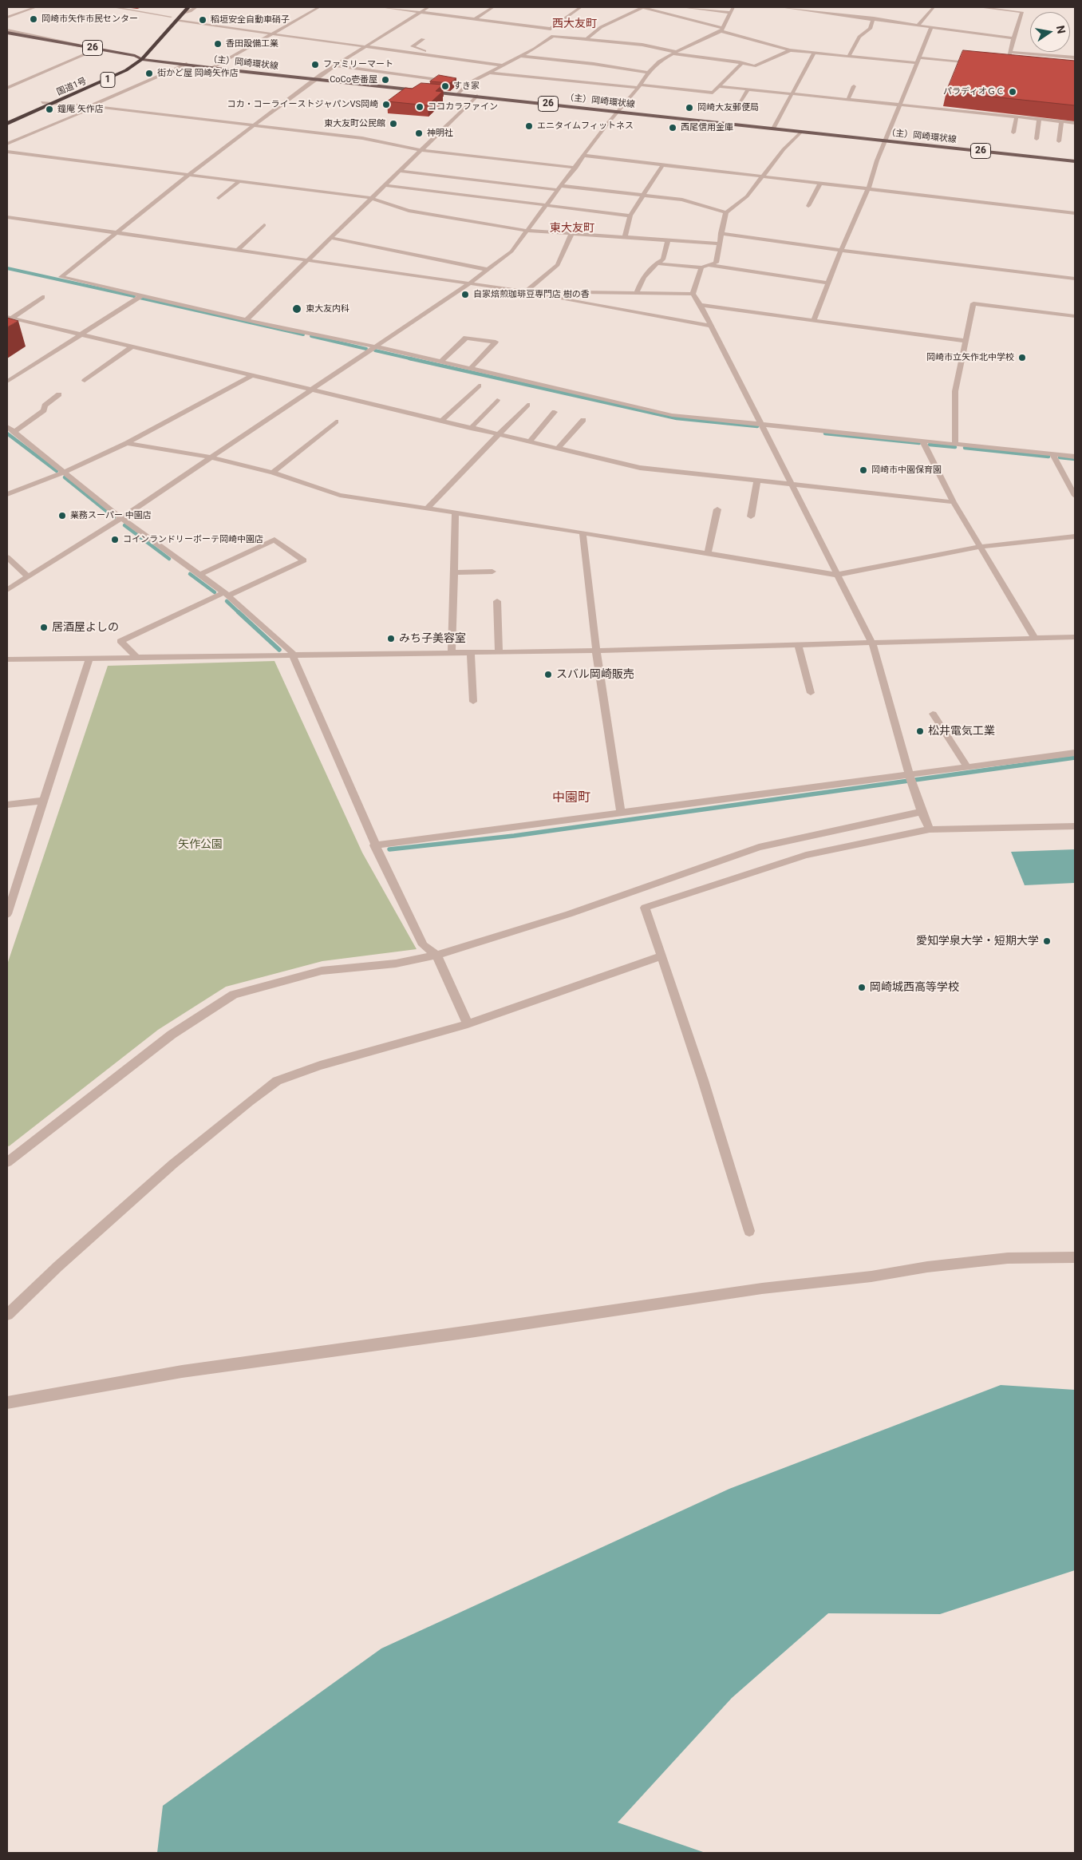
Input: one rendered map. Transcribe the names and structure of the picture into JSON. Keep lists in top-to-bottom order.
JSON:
{
  "streets": {
    "highway": ["1", "国道1号"],
    "main road": ["26", "（主）岡崎環状線"]
  },
  "crossings": [
    ["（主）岡崎環状線", "国道1号"]
  ],
  "districts": ["西大友町", "東大友町", "中園町"],
  "parks": ["矢作公園"],
  "places": [
    "岡崎市矢作市民センター",
    "稻垣安全自動車硝子",
    "香田設備工業",
    "ファミリーマート",
    "街かど屋 岡崎矢作店",
    "CoCo壱番屋",
    "すき家",
    "パラディオＧＣ",
    "コカ・コーライーストジャパンVS岡崎",
    "ココカラファイン",
    "岡崎大友郵便局",
    "鐘庵 矢作店",
    "東大友町公民館",
    "エニタイムフィットネス",
    "西尾信用金庫",
    "神明社",
    "自家焙煎珈琲豆専門店 樹の香",
    "東大友内科",
    "岡崎市立矢作北中学校",
    "岡崎市中園保育園",
    "業務スーパー 中園店",
    "コインランドリーボーテ岡崎中園店",
    "居酒屋よしの",
    "みち子美容室",
    "スバル岡崎販売",
    "松井電気工業",
    "愛知学泉大学・短期大学",
    "岡崎城西高等学校"
  ],
  "north": "right"
}
